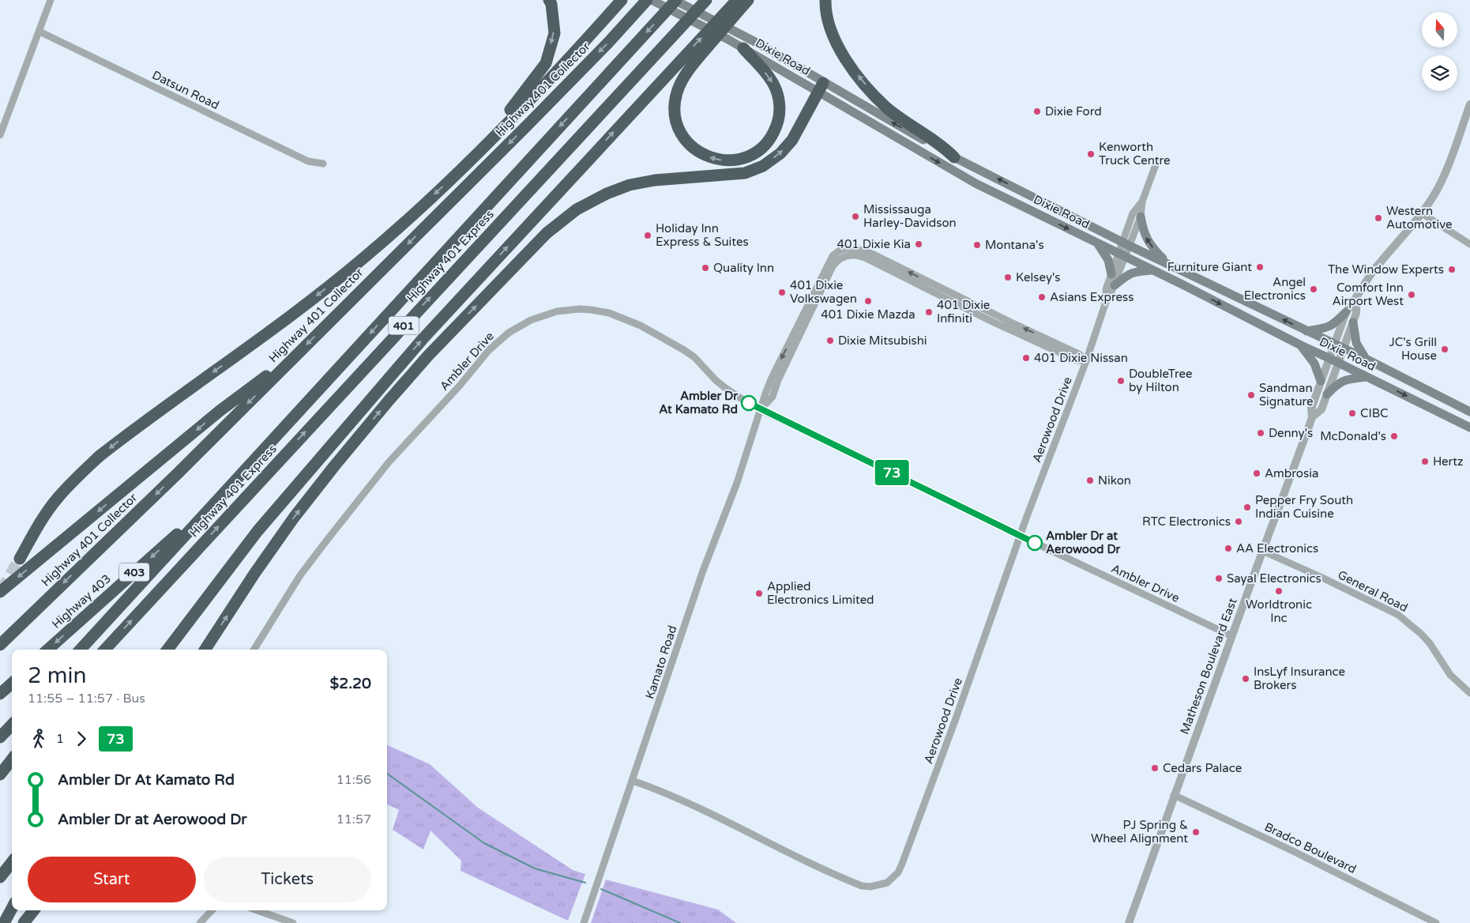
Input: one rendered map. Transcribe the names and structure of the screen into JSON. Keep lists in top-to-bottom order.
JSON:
{
  "streets": {
    "highway": [
      "Highway 401 Collector",
      "Highway 401 Express",
      "401",
      "403",
      "Highway 403"
    ],
    "main road": ["Dixie Road"],
    "street": [
      "Datsun Road",
      "Ambler Drive",
      "Aerowood Drive",
      "General Road",
      "Kamato Road",
      "Matheson Boulevard East",
      "Bradco Boulevard"
    ]
  },
  "crossings": [
    ["Dixie Road", "Highway 401 Express"],
    ["Dixie Road", "Aerowood Drive"],
    ["Dixie Road", "Matheson Boulevard East"],
    ["Highway 401 Express", "Highway 403"],
    ["Ambler Drive", "Aerowood Drive"],
    ["Ambler Drive", "Kamato Road"],
    ["Ambler Drive", "Matheson Boulevard East"],
    ["Aerowood Drive", "Kamato Road"],
    ["General Road", "Matheson Boulevard East"],
    ["Matheson Boulevard East", "Bradco Boulevard"]
  ],
  "places": [
    "Dixie Ford",
    "Kenworth Truck Centre",
    "Mississauga Harley-Davidson",
    "Western Automotive",
    "Holiday Inn Express & Suites",
    "401 Dixie Kia",
    "Montana's",
    "Furniture Giant",
    "Quality Inn",
    "The Window Experts",
    "Kelsey's",
    "Angel Electronics",
    "401 Dixie Volkswagen",
    "Comfort Inn Airport West",
    "Asians Express",
    "401 Dixie Mazda",
    "401 Dixie Infiniti",
    "Dixie Mitsubishi",
    "JC's Grill House",
    "401 Dixie Nissan",
    "DoubleTree by Hilton",
    "Sandman Signature",
    "Ambler Dr At Kamato Rd",
    "CIBC",
    "Denny's",
    "McDonald's",
    "Hertz",
    "Ambrosia",
    "Nikon",
    "Pepper Fry South Indian Cuisine",
    "RTC Electronics",
    "Ambler Dr at Aerowood Dr",
    "AA Electronics",
    "Sayal Electronics",
    "Worldtronic Inc",
    "Applied Electronics Limited",
    "InsLyf Insurance Brokers",
    "Cedars Palace",
    "PJ Spring & Wheel Alignment"
  ],
  "lines": ["bus line 73"],
  "north": "top",
  "page": {
    "on_map": "73",
    "heading": ["2 min", "11:55 – 11:57 · Bus", "$2.20"],
    "legs": ["1", "73"],
    "list": [
      {
        "name": "Ambler Dr At Kamato Rd",
        "value": "11:56"
      },
      {
        "name": "Ambler Dr at Aerowood Dr",
        "value": "11:57"
      }
    ],
    "buttons": ["Start", "Tickets"]
  }
}
